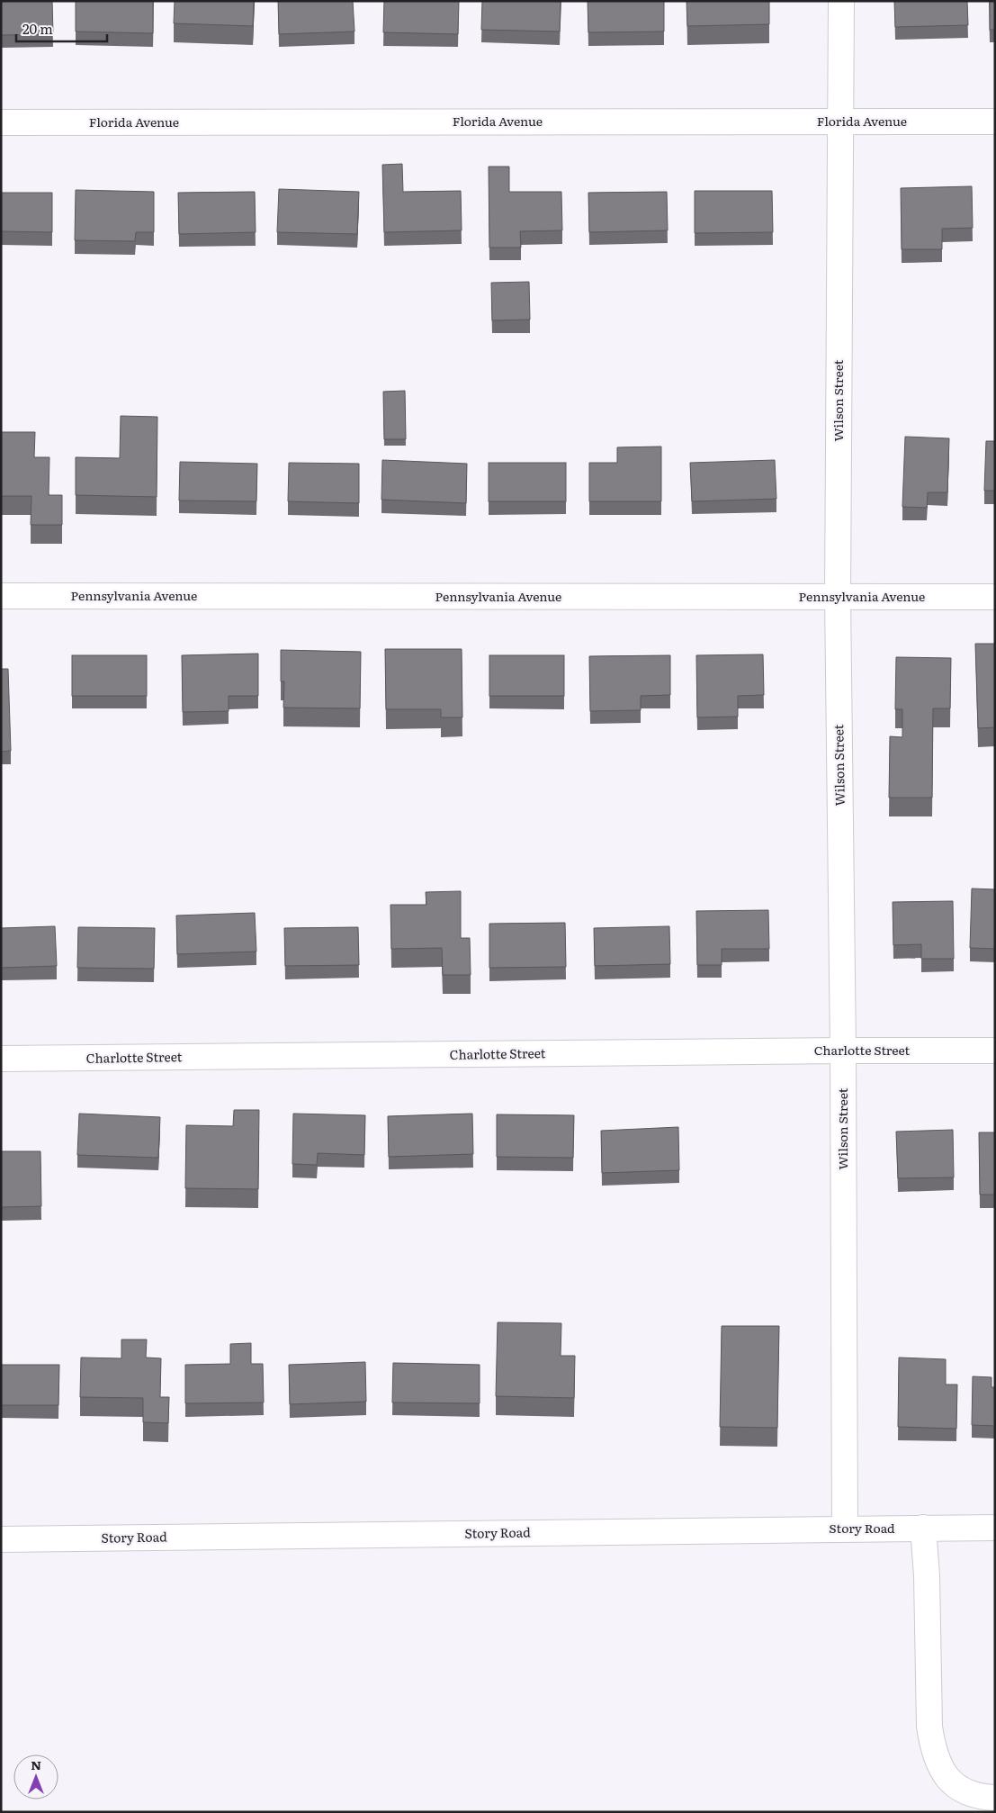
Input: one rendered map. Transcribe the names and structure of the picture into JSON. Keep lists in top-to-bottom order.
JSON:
{
  "streets": {
    "street": [
      "Florida Avenue",
      "Wilson Street",
      "Pennsylvania Avenue",
      "Charlotte Street",
      "Story Road"
    ]
  },
  "crossings": [
    ["Florida Avenue", "Wilson Street"],
    ["Wilson Street", "Pennsylvania Avenue"],
    ["Wilson Street", "Charlotte Street"],
    ["Wilson Street", "Story Road"]
  ],
  "scale_bar": "20 m",
  "north": "top"
}
